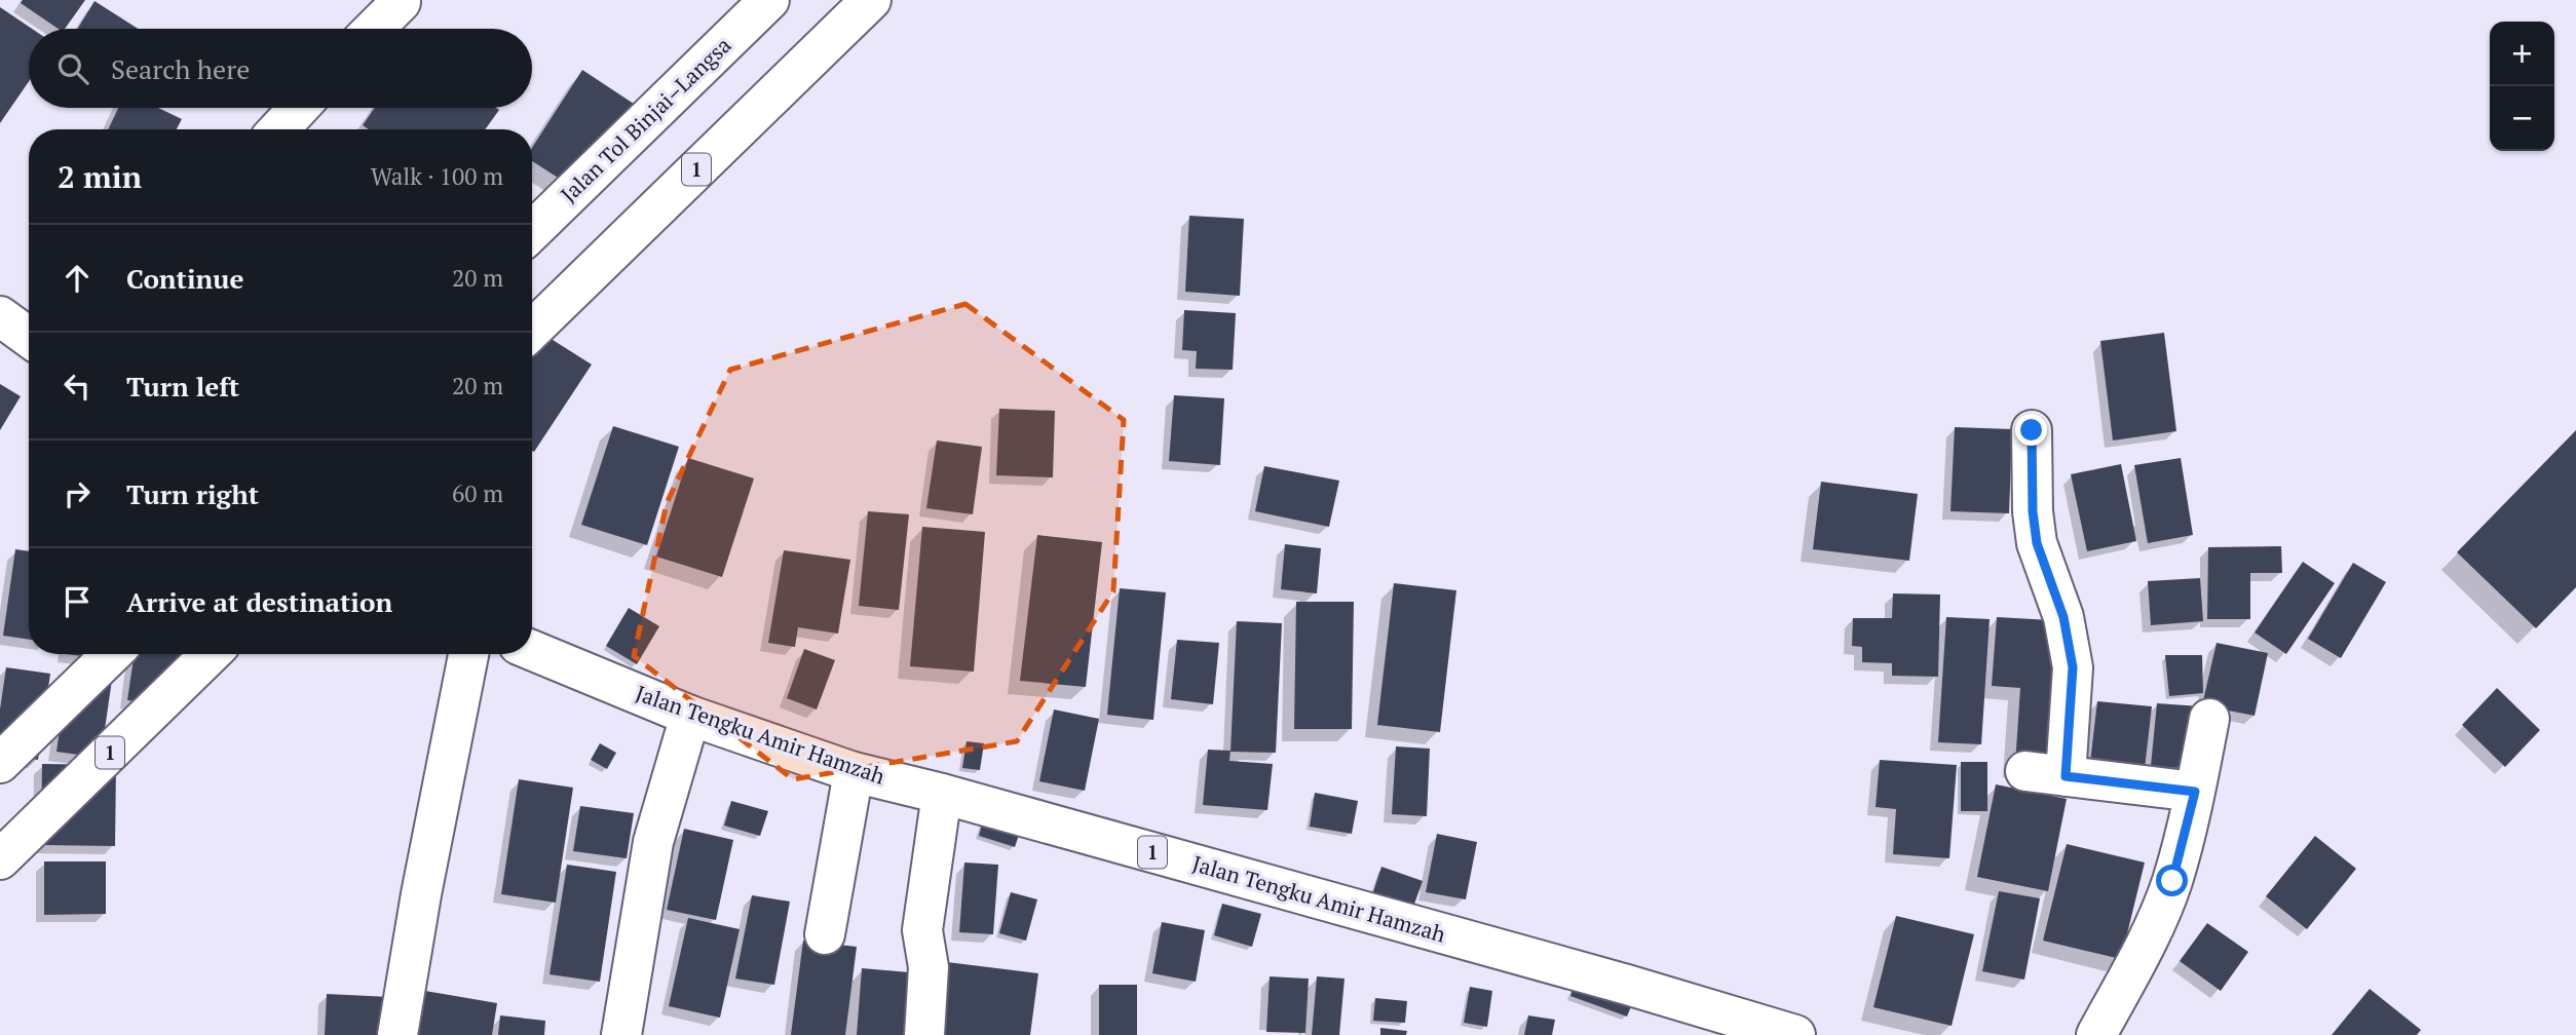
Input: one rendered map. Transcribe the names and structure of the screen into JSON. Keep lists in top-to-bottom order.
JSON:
{
  "streets": {
    "main road": ["Jalan Tol Binjai–Langsa", "1", "Jalan Tengku Amir Hamzah"]
  },
  "page": {
    "map_buttons": ["+", "−"],
    "search": "Search here",
    "heading": ["2 min", "Walk · 100 m"],
    "list": [
      ["Continue", "20 m"],
      ["Turn left", "20 m"],
      ["Turn right", "60 m"],
      "Arrive at destination"
    ]
  }
}
